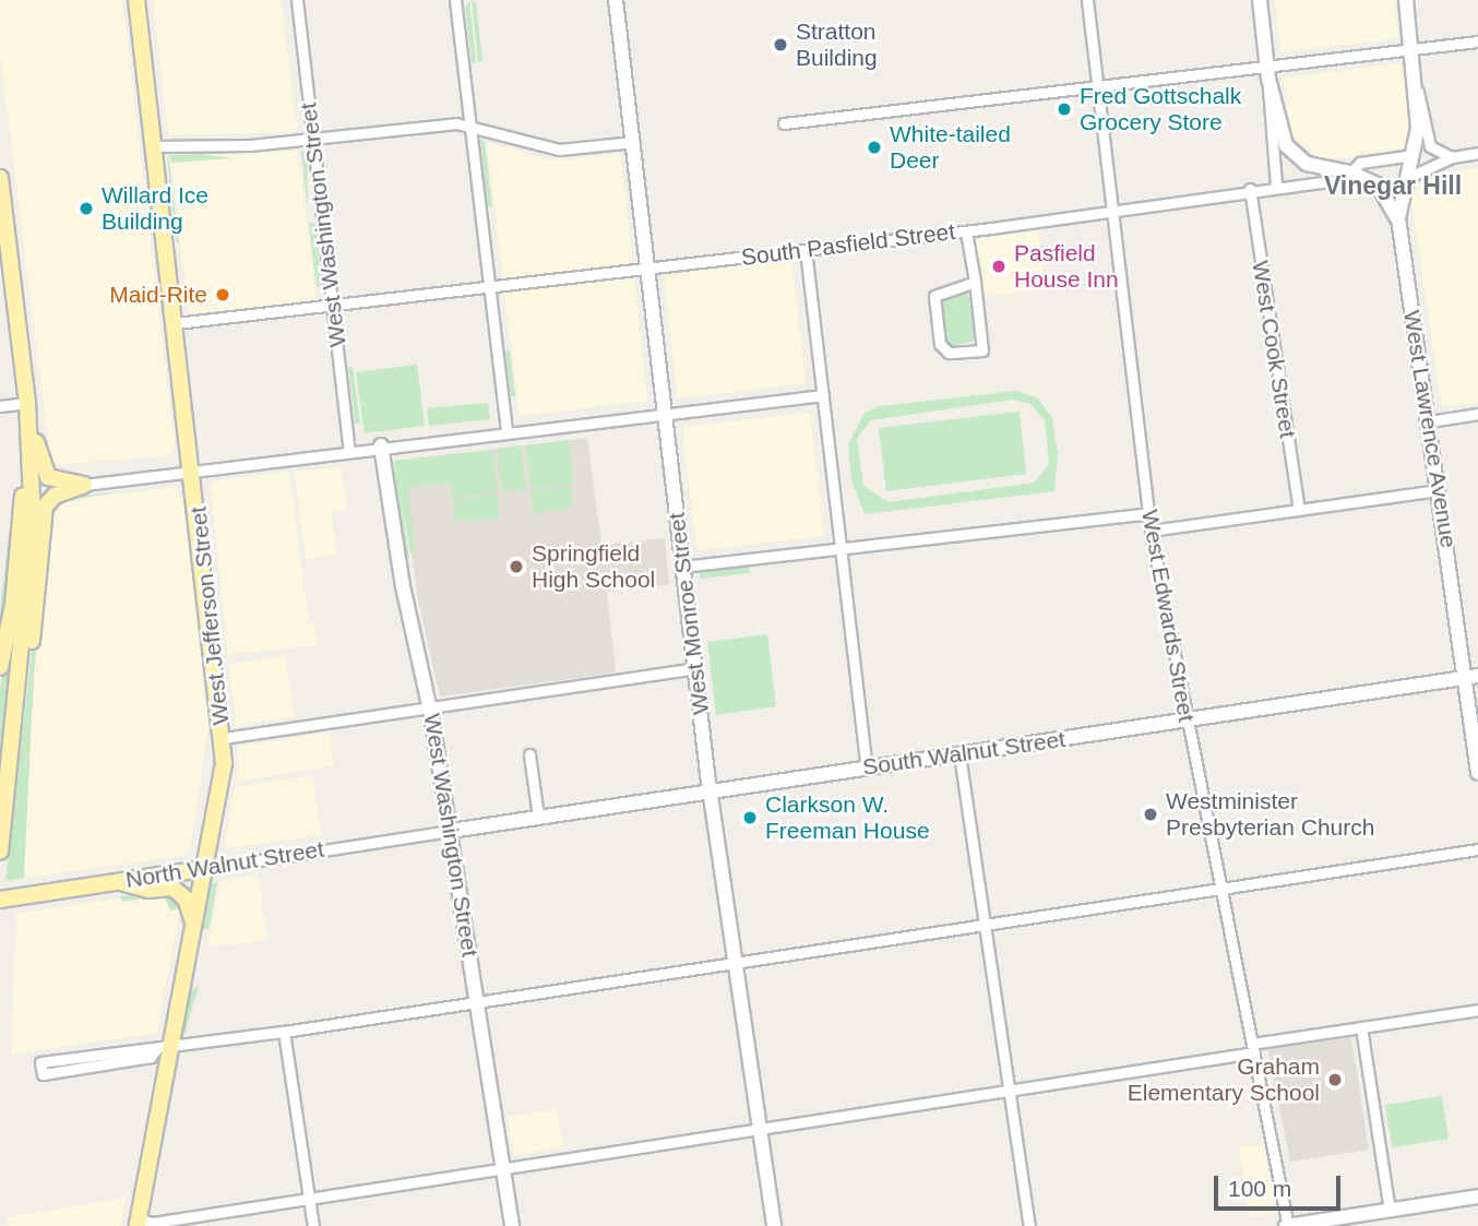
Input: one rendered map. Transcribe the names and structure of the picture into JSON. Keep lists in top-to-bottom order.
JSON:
{
  "streets": {
    "main road": ["West Jefferson Street", "North Walnut Street"],
    "street": [
      "West Washington Street",
      "South Pasfield Street",
      "West Cook Street",
      "West Lawrence Avenue",
      "West Monroe Street",
      "West Edwards Street",
      "South Walnut Street"
    ]
  },
  "crossings": [
    ["West Washington Street", "South Pasfield Street"],
    ["West Washington Street", "South Walnut Street"],
    ["West Washington Street", "North Walnut Street"],
    ["South Pasfield Street", "West Cook Street"],
    ["South Pasfield Street", "West Lawrence Avenue"],
    ["South Pasfield Street", "West Monroe Street"],
    ["South Pasfield Street", "West Jefferson Street"],
    ["South Pasfield Street", "West Edwards Street"],
    ["West Lawrence Avenue", "South Walnut Street"],
    ["West Monroe Street", "South Walnut Street"],
    ["West Jefferson Street", "North Walnut Street"],
    ["West Edwards Street", "South Walnut Street"],
    ["South Walnut Street", "North Walnut Street"]
  ],
  "districts": ["Vinegar Hill"],
  "places": [
    "Stratton Building",
    "Fred Gottschalk Grocery Store",
    "White-tailed Deer",
    "Willard Ice Building",
    "Pasfield House Inn",
    "Maid-Rite",
    "Springfield High School",
    "Westminister Presbyterian Church",
    "Clarkson W. Freeman House",
    "Graham Elementary School"
  ],
  "scale_bar": "100 m"
}
